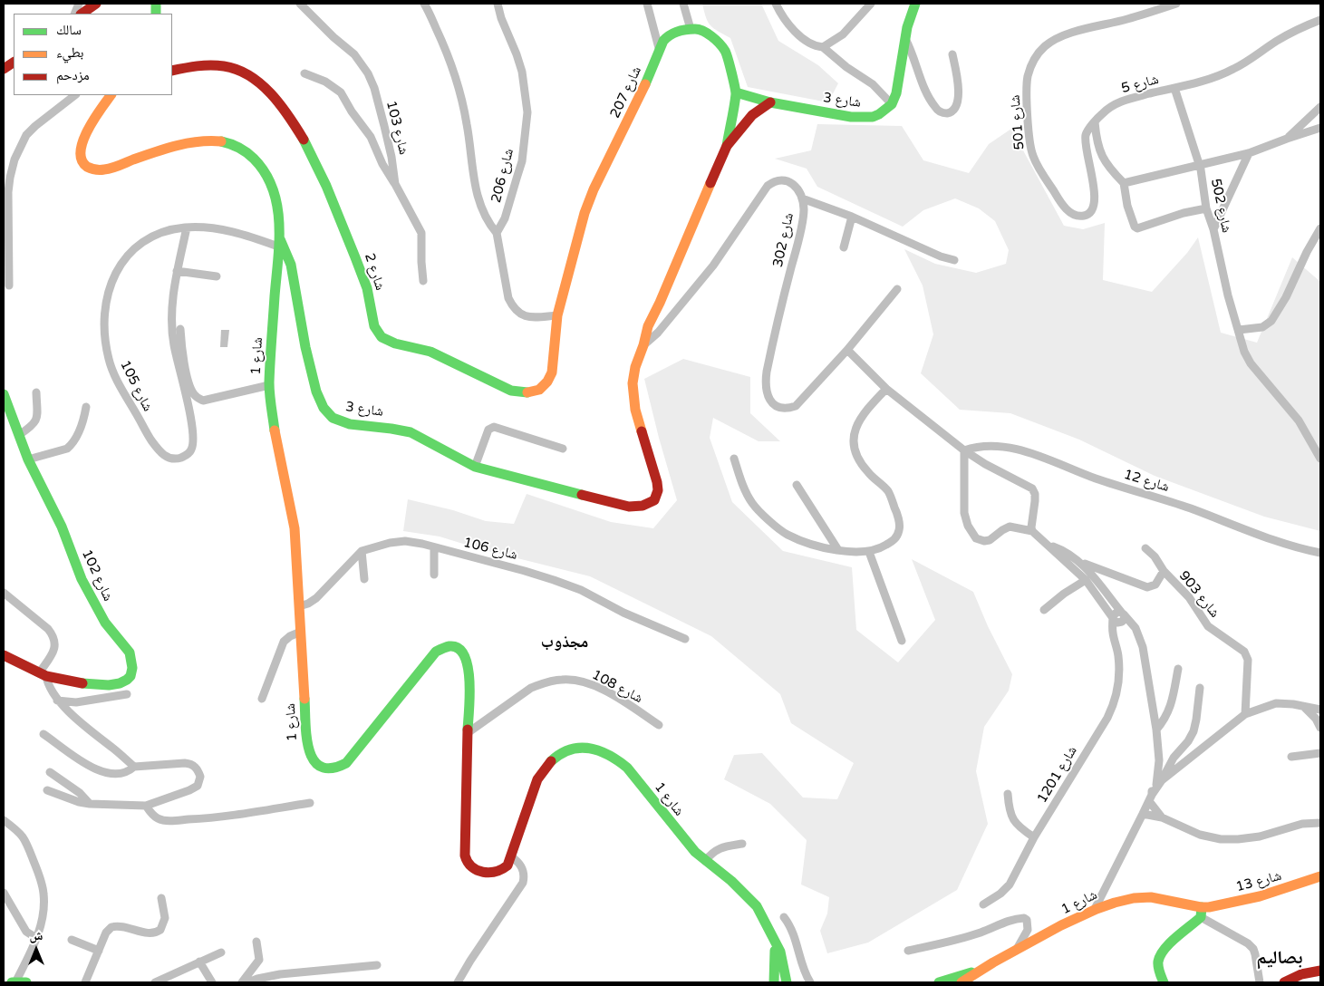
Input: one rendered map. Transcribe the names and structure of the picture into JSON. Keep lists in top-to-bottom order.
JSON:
{
  "streets": {
    "street": [
      "شارع 5",
      "شارع 207",
      "شارع 3",
      "شارع 501",
      "شارع 103",
      "شارع 206",
      "شارع 502",
      "شارع 302",
      "شارع 2",
      "شارع 1",
      "شارع 105",
      "شارع 12",
      "شارع 106",
      "شارع 102",
      "شارع 903",
      "شارع 108",
      "شارع 1201",
      "شارع 13"
    ]
  },
  "crossings": [
    ["شارع 5", "شارع 501"],
    ["شارع 5", "شارع 502"],
    ["شارع 207", "شارع 2"],
    ["شارع 3", "شارع 302"],
    ["شارع 3", "شارع 1"],
    ["شارع 3", "شارع 105"],
    ["شارع 1", "شارع 105"],
    ["شارع 1", "شارع 106"],
    ["شارع 1", "شارع 108"],
    ["شارع 1", "شارع 13"]
  ],
  "districts": ["مجذوب", "بصاليم"],
  "legend": ["سالك", "بطيء", "مزدحم"],
  "north": "top"
}
